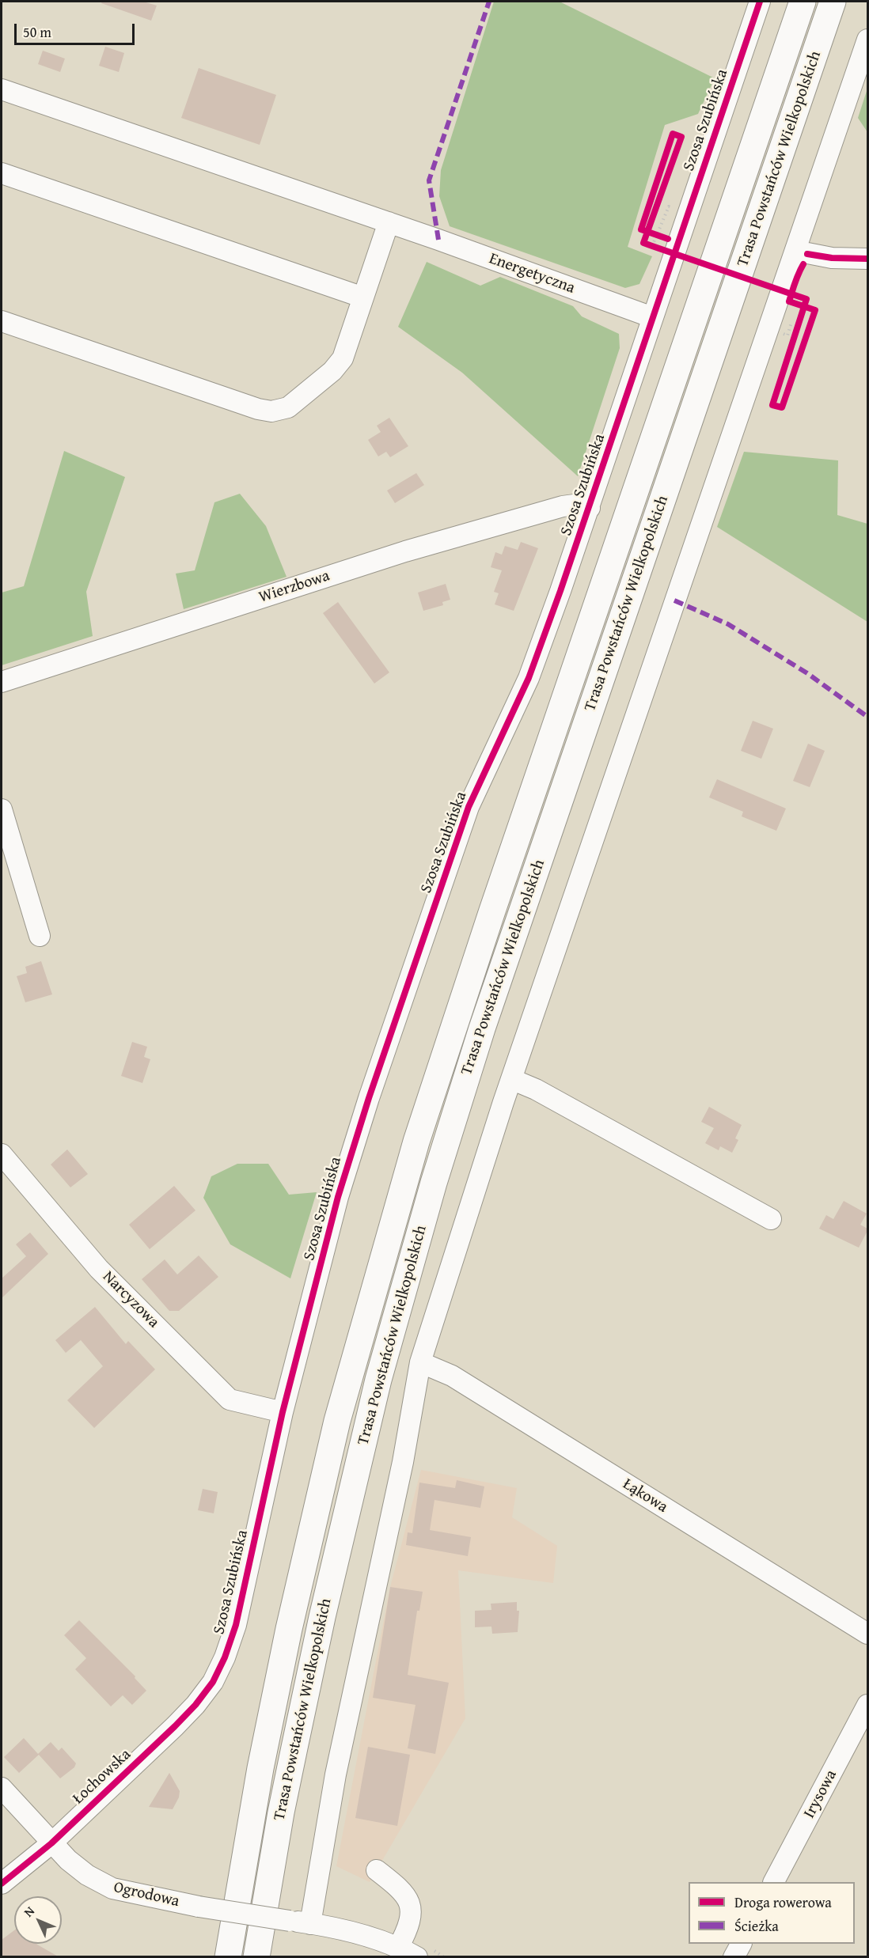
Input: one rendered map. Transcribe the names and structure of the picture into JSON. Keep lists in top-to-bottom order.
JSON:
{
  "streets": {
    "highway": ["Trasa Powstańców Wielkopolskich"],
    "street": [
      "Szosa Szubińska",
      "Energetyczna",
      "Wierzbowa",
      "Narcyzowa",
      "Łąkowa",
      "Łochowska",
      "Irysowa",
      "Ogrodowa"
    ]
  },
  "crossings": [
    ["Szosa Szubińska", "Energetyczna"],
    ["Szosa Szubińska", "Wierzbowa"],
    ["Szosa Szubińska", "Narcyzowa"],
    ["Szosa Szubińska", "Łochowska"],
    ["Łochowska", "Ogrodowa"]
  ],
  "legend": ["Droga rowerowa", "Ścieżka"],
  "scale_bar": "50 m",
  "north": "top left"
}
